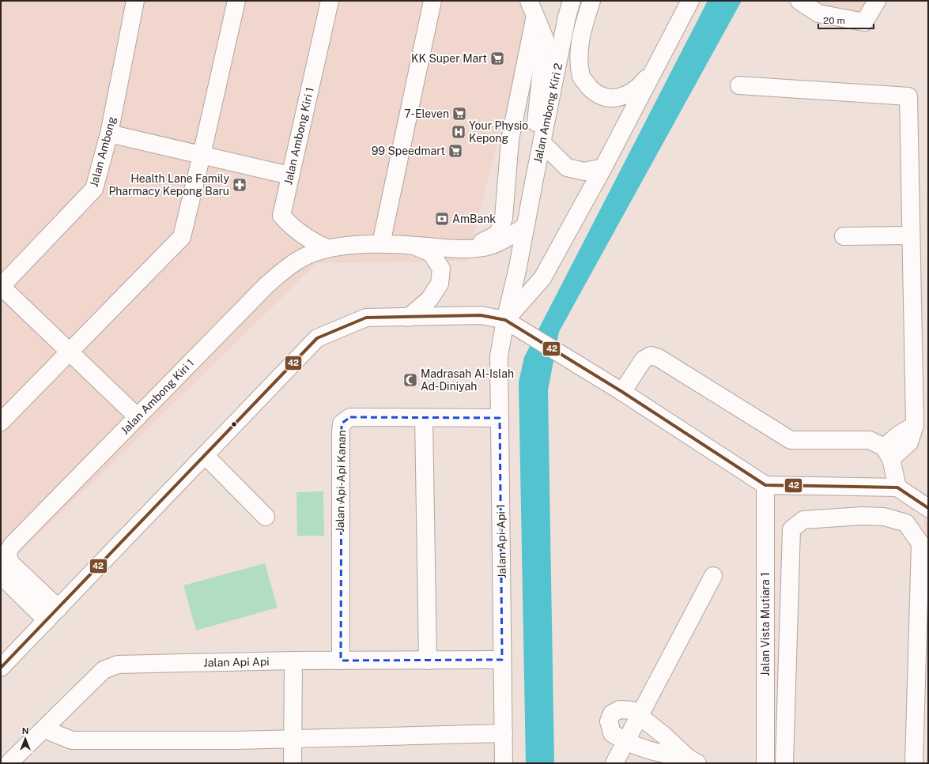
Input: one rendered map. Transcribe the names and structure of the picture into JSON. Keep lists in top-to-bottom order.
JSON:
{
  "streets": {
    "street": [
      "Jalan Ambong Kiri 2",
      "Jalan Ambong Kiri 1",
      "Jalan Ambong",
      "Jalan Api-Api Kanan",
      "Jalan Api-Api 1",
      "Jalan Vista Mutiara 1",
      "Jalan Api Api"
    ]
  },
  "crossings": [
    ["Jalan Ambong Kiri 2", "Jalan Ambong Kiri 1"],
    ["Jalan Ambong Kiri 2", "Jalan Api-Api 1"],
    ["Jalan Api-Api Kanan", "Jalan Api-Api 1"],
    ["Jalan Api-Api Kanan", "Jalan Api Api"],
    ["Jalan Api-Api 1", "Jalan Api Api"]
  ],
  "places": {
    "supermarket": ["KK Super Mart", "7-Eleven", "99 Speedmart"],
    "hospital": ["Your Physio Kepong"],
    "pharmacy": ["Health Lane Family Pharmacy Kepong Baru"],
    "bank": ["AmBank"],
    "mosque": ["Madrasah Al-Islah Ad-Diniyah"]
  },
  "lines": ["transit line 42"],
  "scale_bar": "20 m",
  "north": "top"
}
